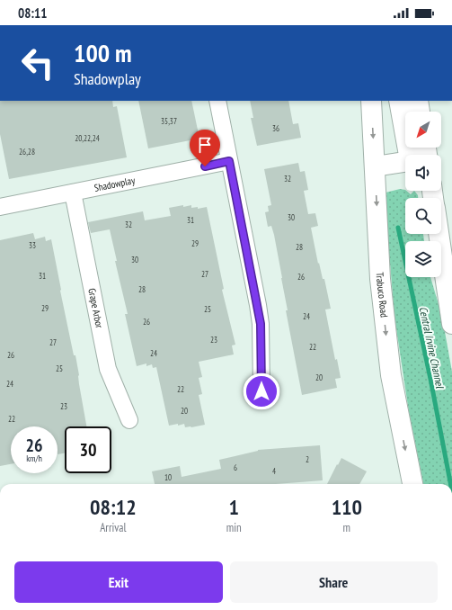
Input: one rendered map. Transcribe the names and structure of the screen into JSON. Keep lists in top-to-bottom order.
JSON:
{
  "streets": {
    "main road": ["Trabuco Road"],
    "street": ["Shadowplay", "Grape Arbor"]
  },
  "crossings": [
    ["Shadowplay", "Grape Arbor"]
  ],
  "water": ["Central Irvine Channel"],
  "house_numbers": [
    "35,37",
    "36",
    "20,22,24",
    "26,28",
    "32",
    "30",
    "31",
    "32",
    "29",
    "33",
    "28",
    "30",
    "27",
    "31",
    "26",
    "28",
    "29",
    "25",
    "24",
    "26",
    "23",
    "27",
    "22",
    "24",
    "26",
    "25",
    "20",
    "24",
    "22",
    "23",
    "20",
    "22",
    "2",
    "6",
    "4",
    "10"
  ],
  "north": "bottom left",
  "page": {
    "status": "08:11",
    "turn": ["100 m", "Shadowplay"],
    "speed": "26 km/h",
    "limit": "30",
    "eta": [
      "08:12",
      "Arrival",
      "1",
      "min",
      "110",
      "m"
    ],
    "buttons": ["Exit", "Share"]
  }
}
